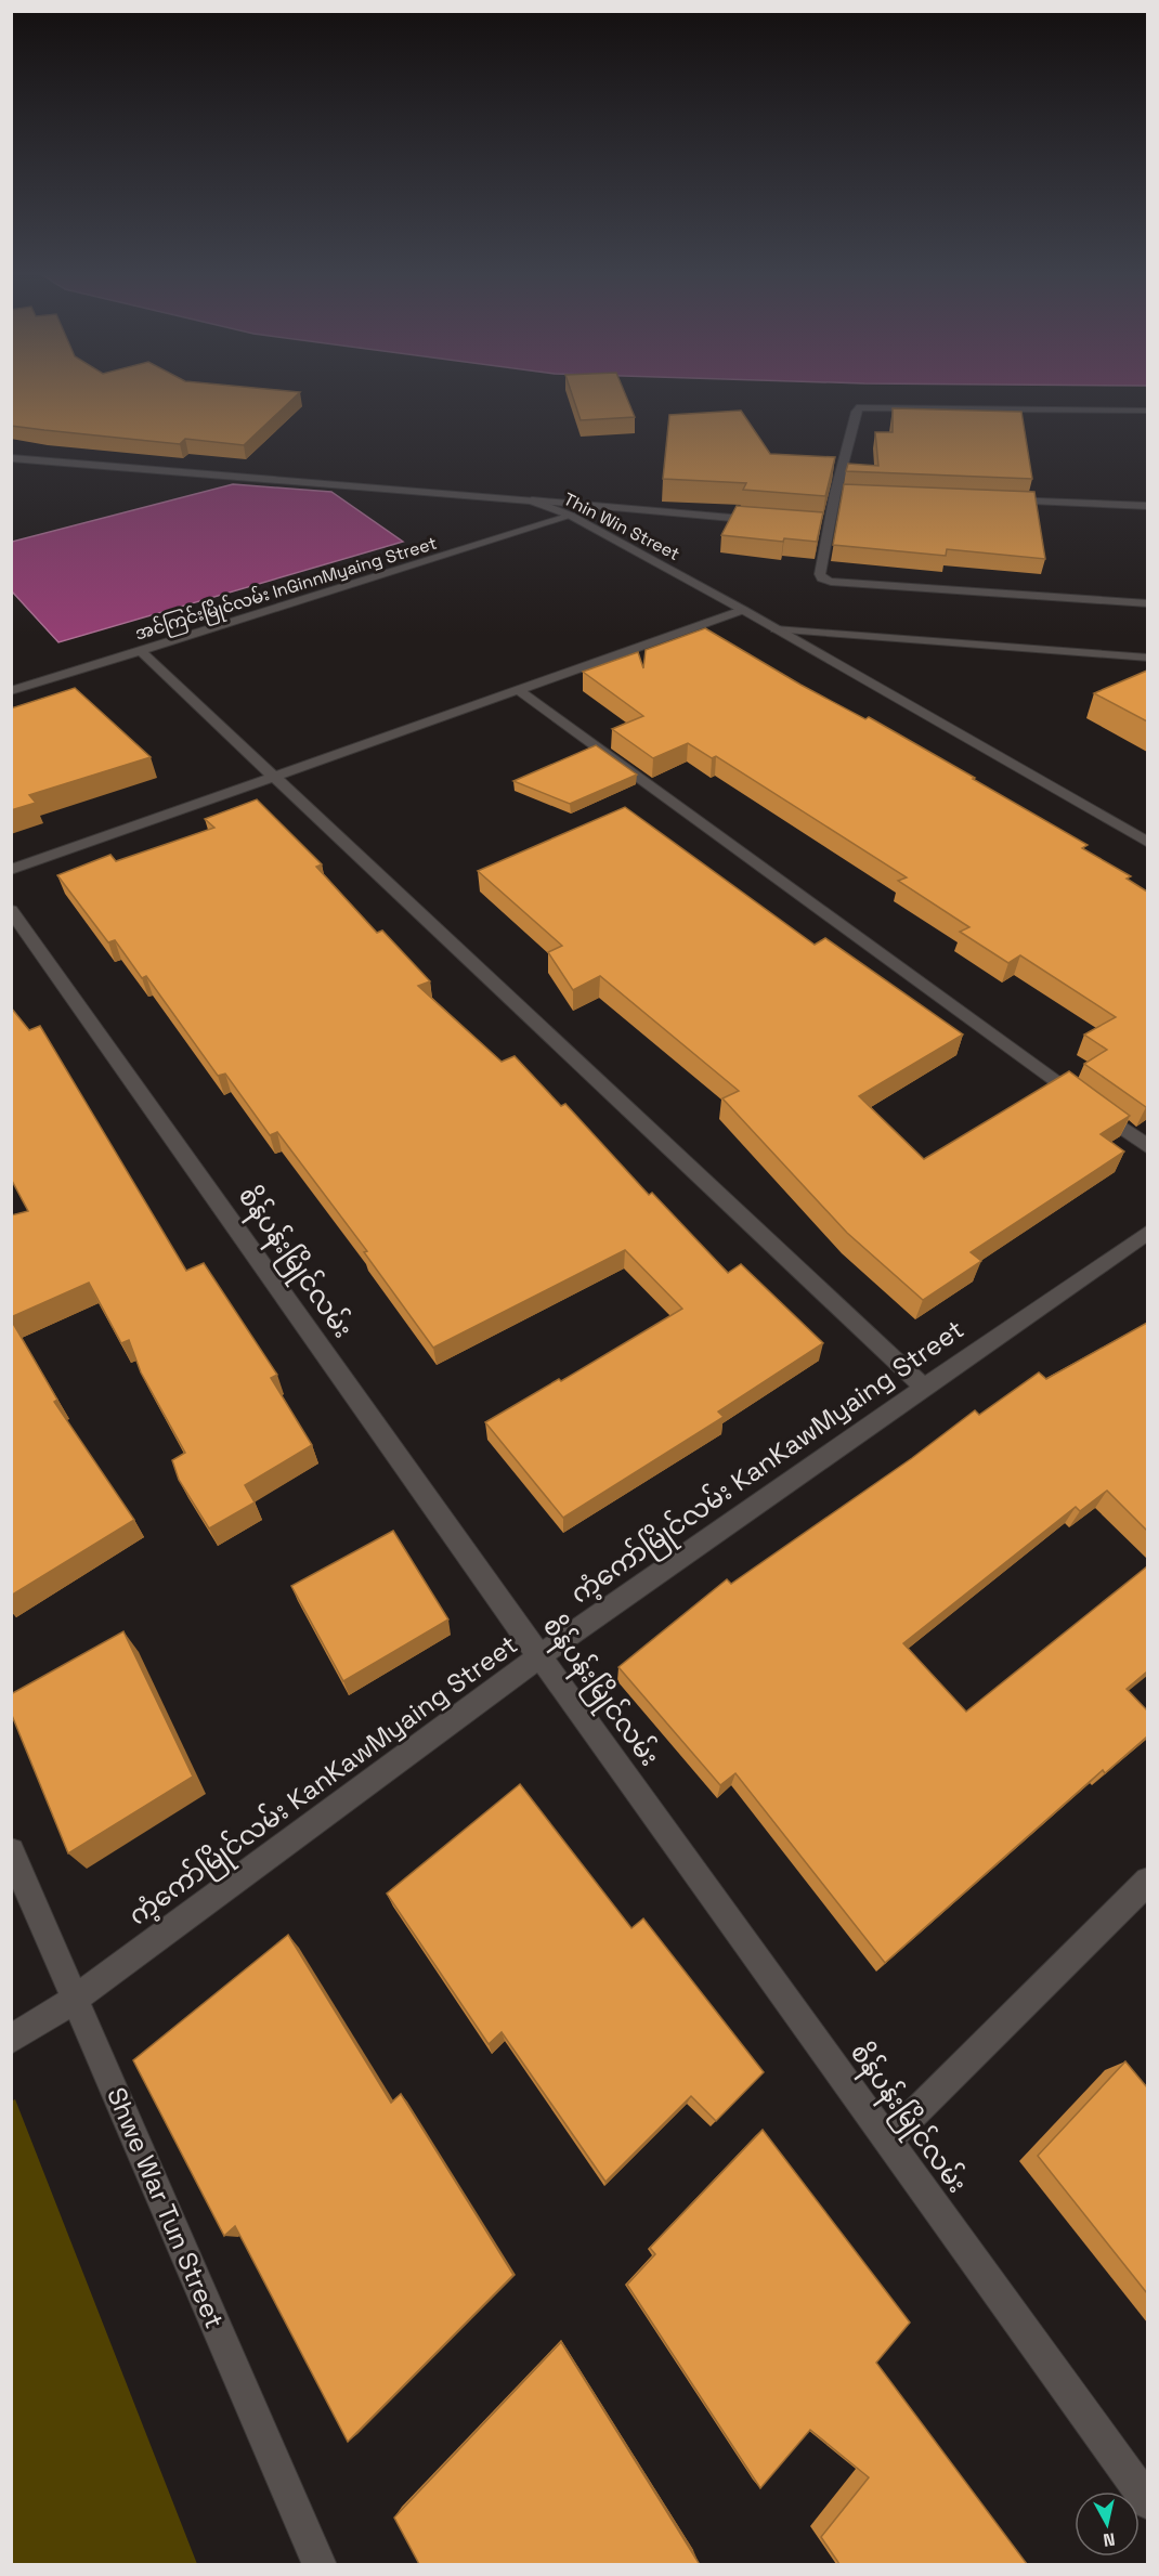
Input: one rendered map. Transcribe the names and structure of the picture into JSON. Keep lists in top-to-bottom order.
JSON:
{
  "streets": {
    "street": [
      "Thin Win Street",
      "အင်ကြင်းမြိုင်လမ်း InGinnMyaing Street",
      "စိန်ပန်းမြိုင်လမ်း",
      "ကံ့ကော်မြိုင်လမ်း KanKawMyaing Street",
      "Shwe War Tun Street"
    ]
  },
  "crossings": [
    ["Thin Win Street", "အင်ကြင်းမြိုင်လမ်း InGinnMyaing Street"],
    ["စိန်ပန်းမြိုင်လမ်း", "ကံ့ကော်မြိုင်လမ်း KanKawMyaing Street"],
    ["ကံ့ကော်မြိုင်လမ်း KanKawMyaing Street", "Shwe War Tun Street"]
  ],
  "north": "bottom"
}
